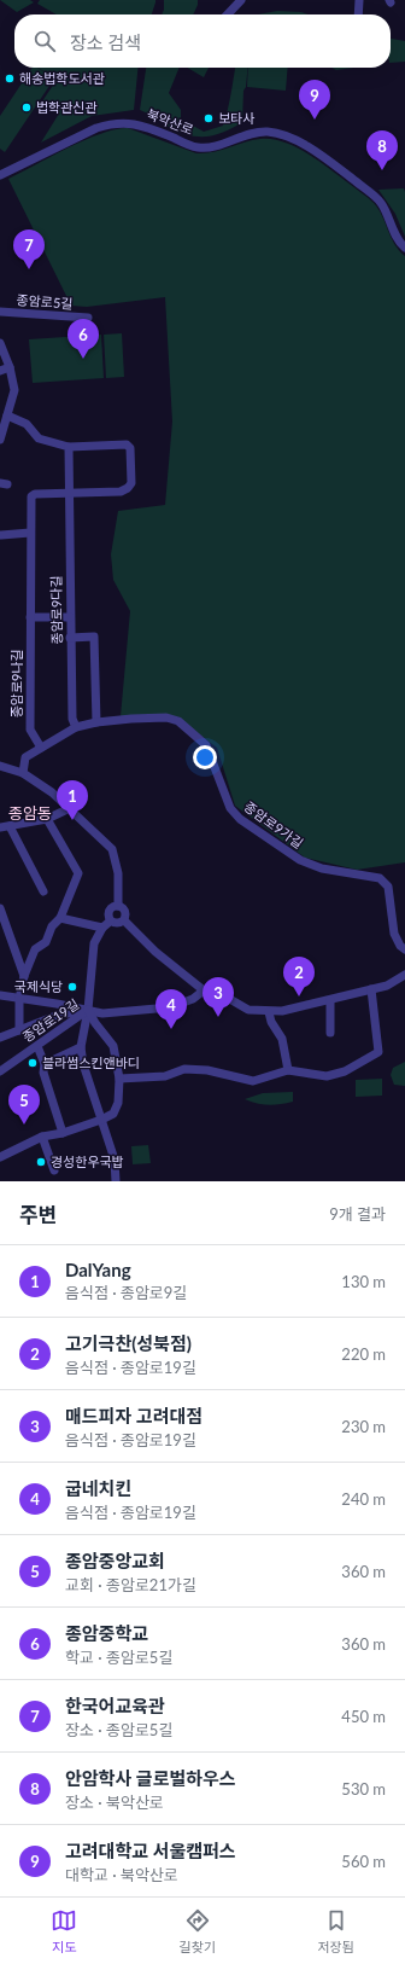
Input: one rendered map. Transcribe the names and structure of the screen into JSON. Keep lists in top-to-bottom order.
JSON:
{
  "streets": {
    "street": [
      "북악산로",
      "종암로5길",
      "종암로9다길",
      "종암로9나길",
      "종암로9가길",
      "종암로19길"
    ]
  },
  "crossings": [
    ["종암로9다길", "종암로9나길"],
    ["종암로9다길", "종암로9가길"],
    ["종암로9나길", "종암로9가길"]
  ],
  "districts": ["종암동"],
  "places": [
    "해송법학도서관",
    "법학관신관",
    "보타사",
    "국제식당",
    "블라썸스킨앤바디",
    "경성한우국밥"
  ],
  "page": {
    "search": "장소 검색",
    "pins": [
      "9",
      "8",
      "7",
      "6",
      "1",
      "2",
      "3",
      "4",
      "5"
    ],
    "heading": ["주변", "9개 결과"],
    "list": [
      {
        "mark": "1",
        "name": "DalYang",
        "note": "음식점 · 종암로9길",
        "value": "130 m"
      },
      {
        "mark": "2",
        "name": "고기극찬(성북점)",
        "note": "음식점 · 종암로19길",
        "value": "220 m"
      },
      {
        "mark": "3",
        "name": "매드피자 고려대점",
        "note": "음식점 · 종암로19길",
        "value": "230 m"
      },
      {
        "mark": "4",
        "name": "굽네치킨",
        "note": "음식점 · 종암로19길",
        "value": "240 m"
      },
      {
        "mark": "5",
        "name": "종암중앙교회",
        "note": "교회 · 종암로21가길",
        "value": "360 m"
      },
      {
        "mark": "6",
        "name": "종암중학교",
        "note": "학교 · 종암로5길",
        "value": "360 m"
      },
      {
        "mark": "7",
        "name": "한국어교육관",
        "note": "장소 · 종암로5길",
        "value": "450 m"
      },
      {
        "mark": "8",
        "name": "안암학사 글로벌하우스",
        "note": "장소 · 북악산로",
        "value": "530 m"
      },
      {
        "mark": "9",
        "name": "고려대학교 서울캠퍼스",
        "note": "대학교 · 북악산로",
        "value": "560 m"
      }
    ],
    "nav": ["지도", "길찾기", "저장됨"]
  }
}
